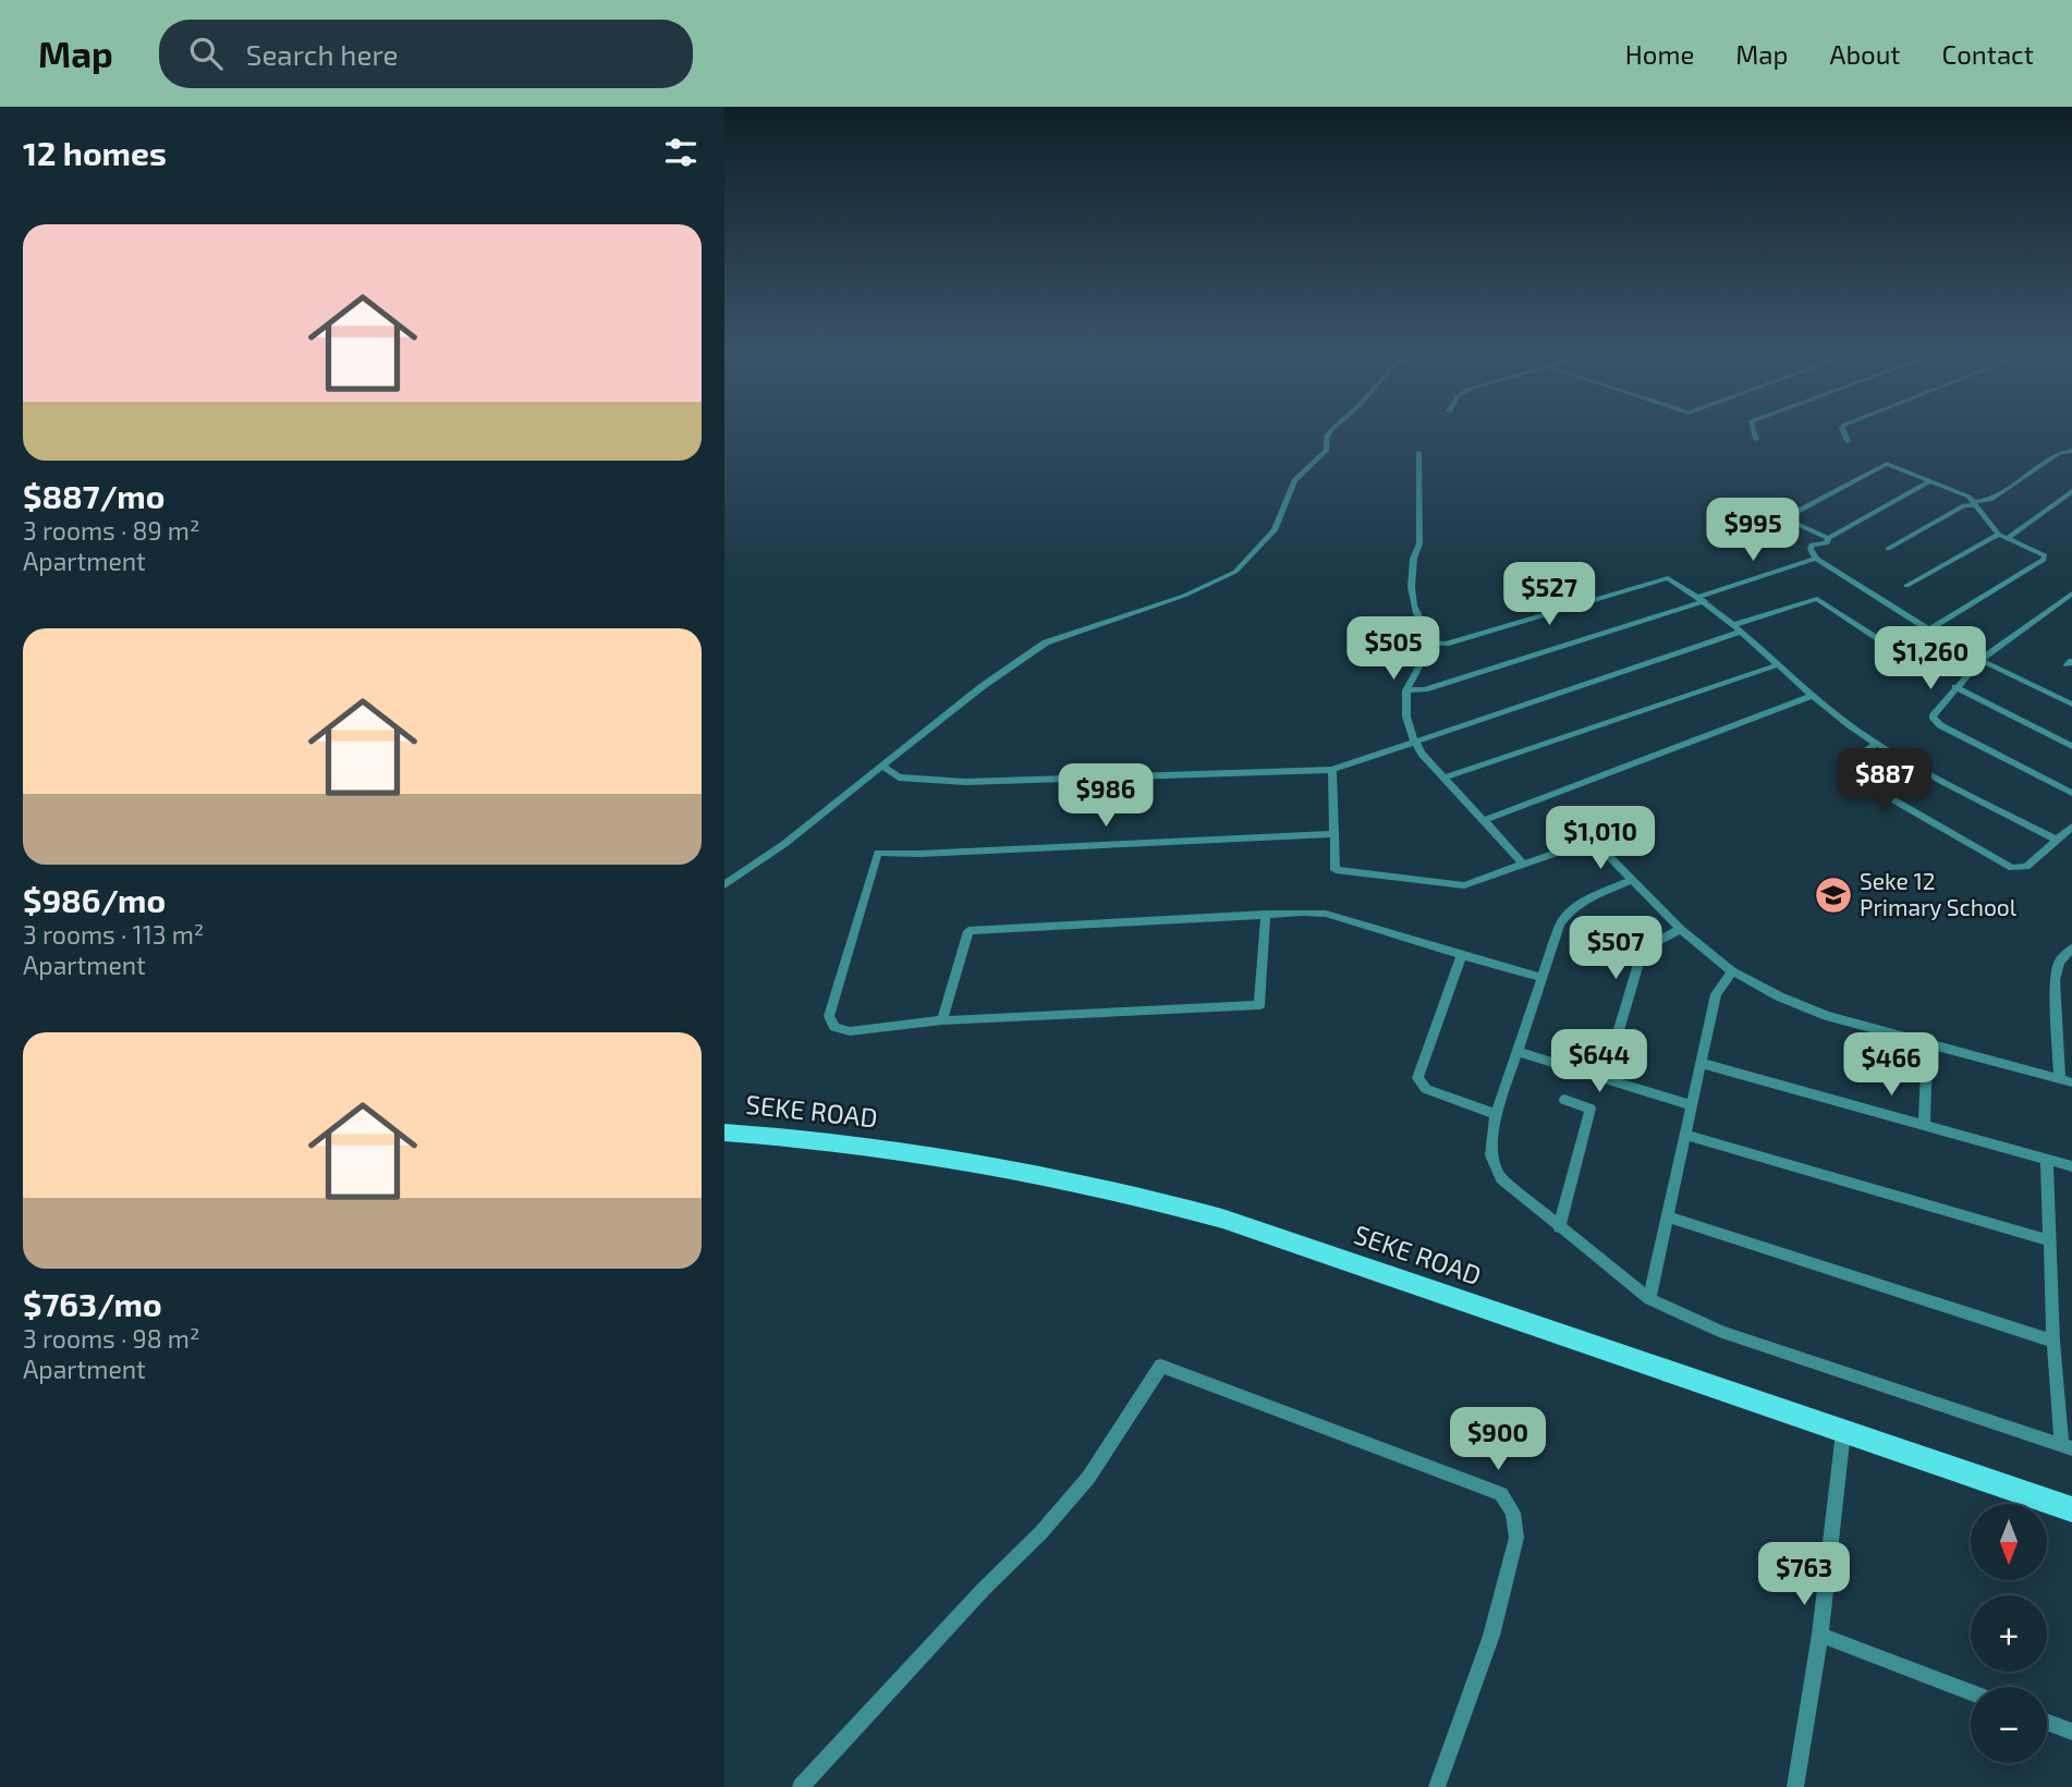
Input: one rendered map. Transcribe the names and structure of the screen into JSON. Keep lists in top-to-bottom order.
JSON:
{
  "streets": {
    "main road": ["SEKE ROAD"]
  },
  "places": {
    "school or university": ["Seke 12 Primary School"]
  },
  "north": "bottom",
  "page": {
    "header": "Map",
    "search": "Search here",
    "nav": [
      "Home",
      "Map",
      "About",
      "Contact"
    ],
    "heading": "12 homes",
    "list": [
      {
        "name": "$887/mo",
        "note": "3 rooms · 89 m² · Apartment"
      },
      {
        "name": "$986/mo",
        "note": "3 rooms · 113 m² · Apartment"
      },
      {
        "name": "$763/mo",
        "note": "3 rooms · 98 m² · Apartment"
      }
    ],
    "price": [
      "$995",
      "$527",
      "$505",
      "$1,260",
      "$887",
      "$986",
      "$1,010",
      "$507",
      "$644",
      "$466",
      "$900",
      "$763"
    ],
    "map_buttons": ["+", "−"]
  }
}
